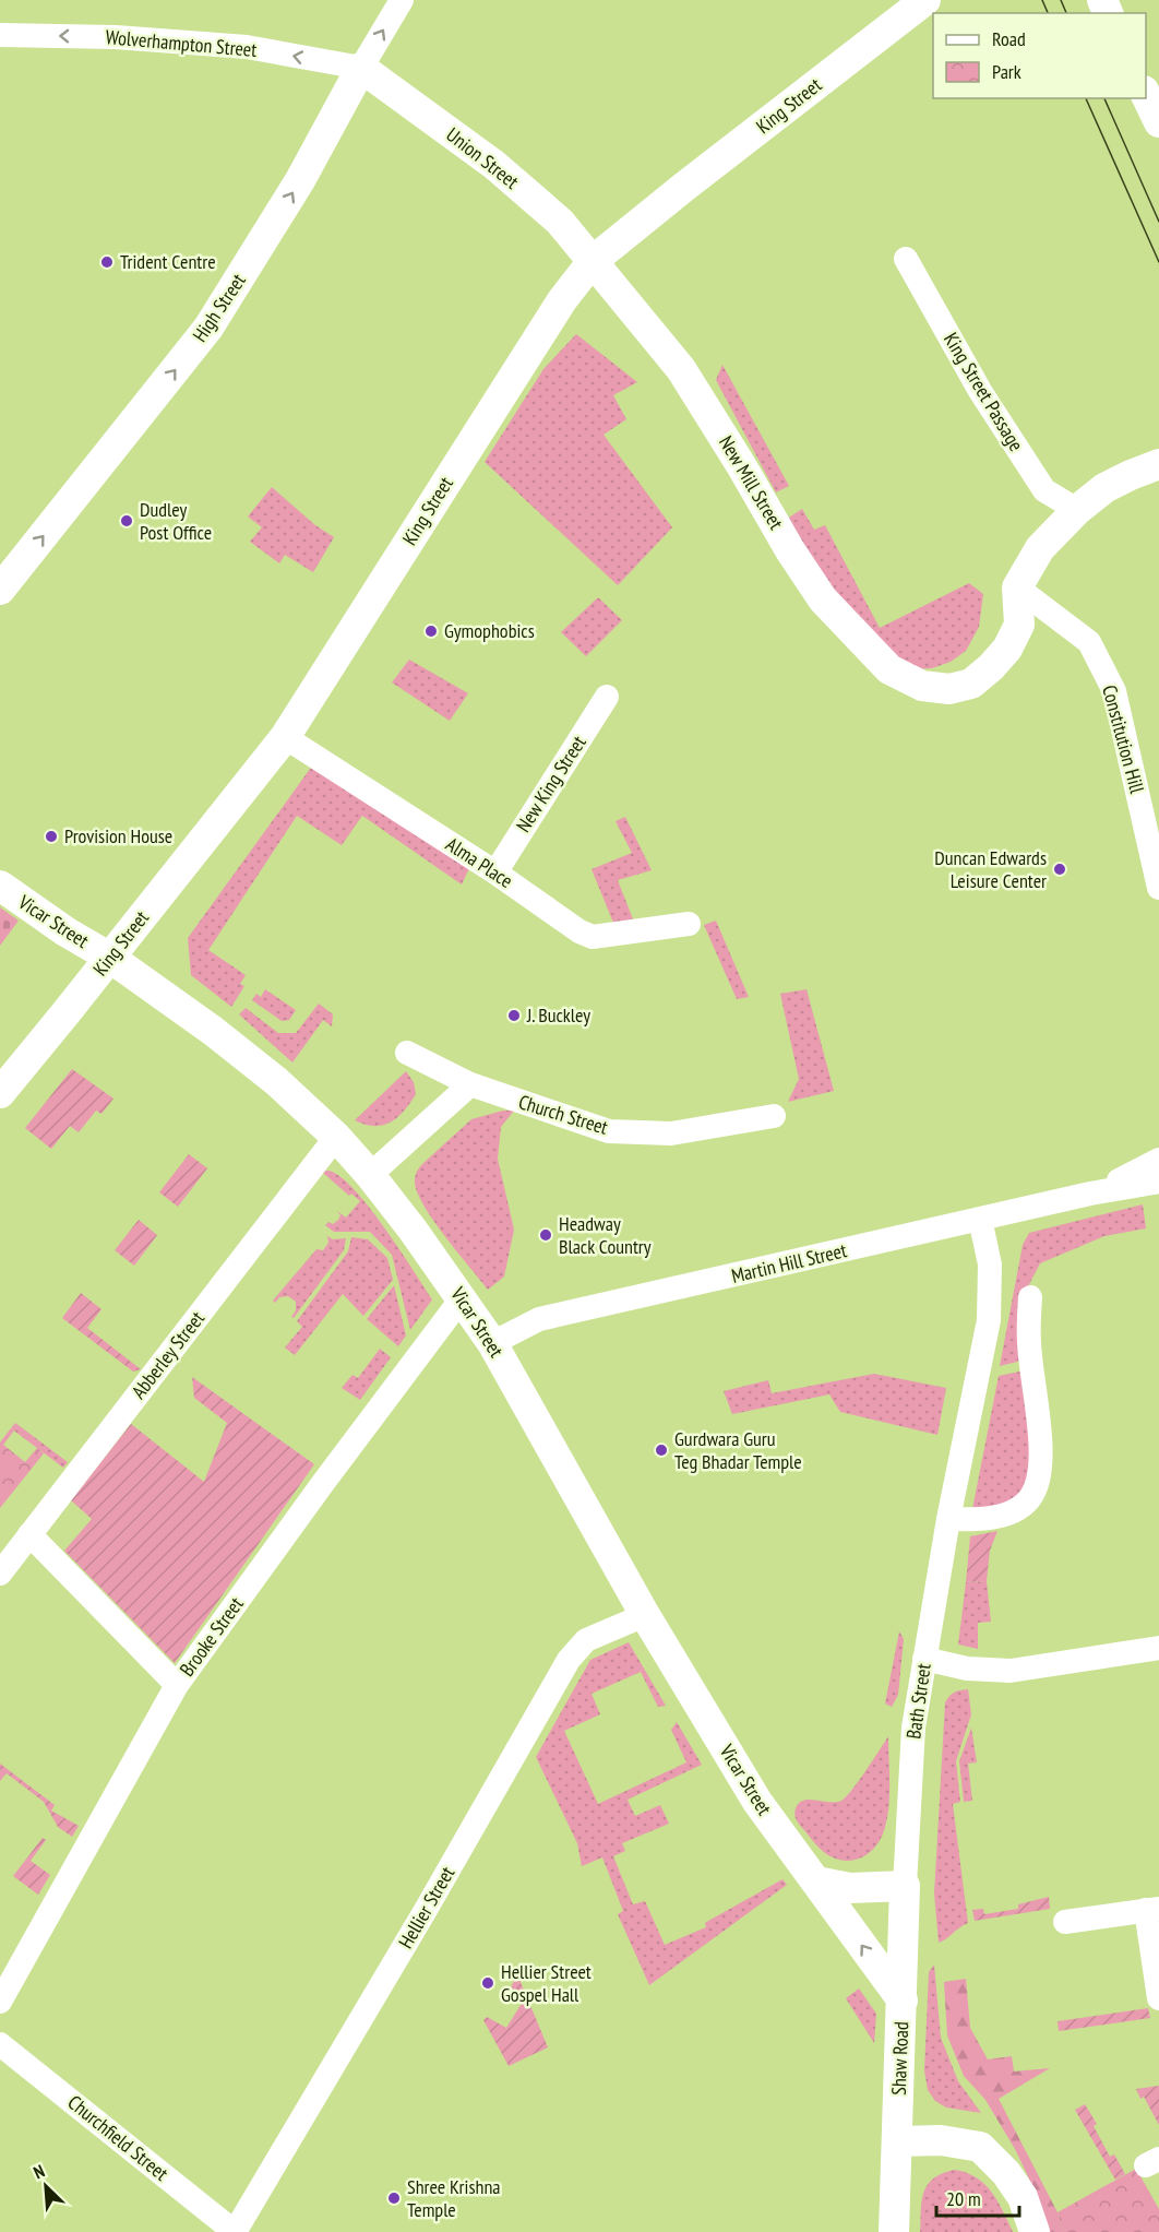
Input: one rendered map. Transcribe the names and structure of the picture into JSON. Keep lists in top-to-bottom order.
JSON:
{
  "streets": {
    "street": [
      "Wolverhampton Street",
      "King Street",
      "Union Street",
      "High Street",
      "King Street Passage",
      "New Mill Street",
      "Constitution Hill",
      "New King Street",
      "Alma Place",
      "Vicar Street",
      "Church Street",
      "Martin Hill Street",
      "Abberley Street",
      "Brooke Street",
      "Bath Street",
      "Hellier Street",
      "Shaw Road",
      "Churchfield Street"
    ]
  },
  "crossings": [
    ["Wolverhampton Street", "Union Street"],
    ["Wolverhampton Street", "High Street"],
    ["King Street", "Union Street"],
    ["King Street", "New Mill Street"],
    ["King Street", "Alma Place"],
    ["King Street", "Vicar Street"],
    ["Union Street", "High Street"],
    ["Union Street", "New Mill Street"],
    ["New Mill Street", "Constitution Hill"],
    ["New King Street", "Alma Place"],
    ["Vicar Street", "Martin Hill Street"],
    ["Vicar Street", "Abberley Street"],
    ["Vicar Street", "Brooke Street"],
    ["Vicar Street", "Hellier Street"],
    ["Vicar Street", "Shaw Road"],
    ["Martin Hill Street", "Bath Street"],
    ["Bath Street", "Shaw Road"],
    ["Hellier Street", "Churchfield Street"]
  ],
  "one_way": ["Wolverhampton Street", "High Street"],
  "places": [
    "Trident Centre",
    "Dudley Post Office",
    "Gymophobics",
    "Provision House",
    "Duncan Edwards Leisure Center",
    "J. Buckley",
    "Headway Black Country",
    "Gurdwara Guru Teg Bhadar Temple",
    "Hellier Street Gospel Hall",
    "Shree Krishna Temple"
  ],
  "legend": ["Road", "Park"],
  "scale_bar": "20 m",
  "north": "top left"
}
